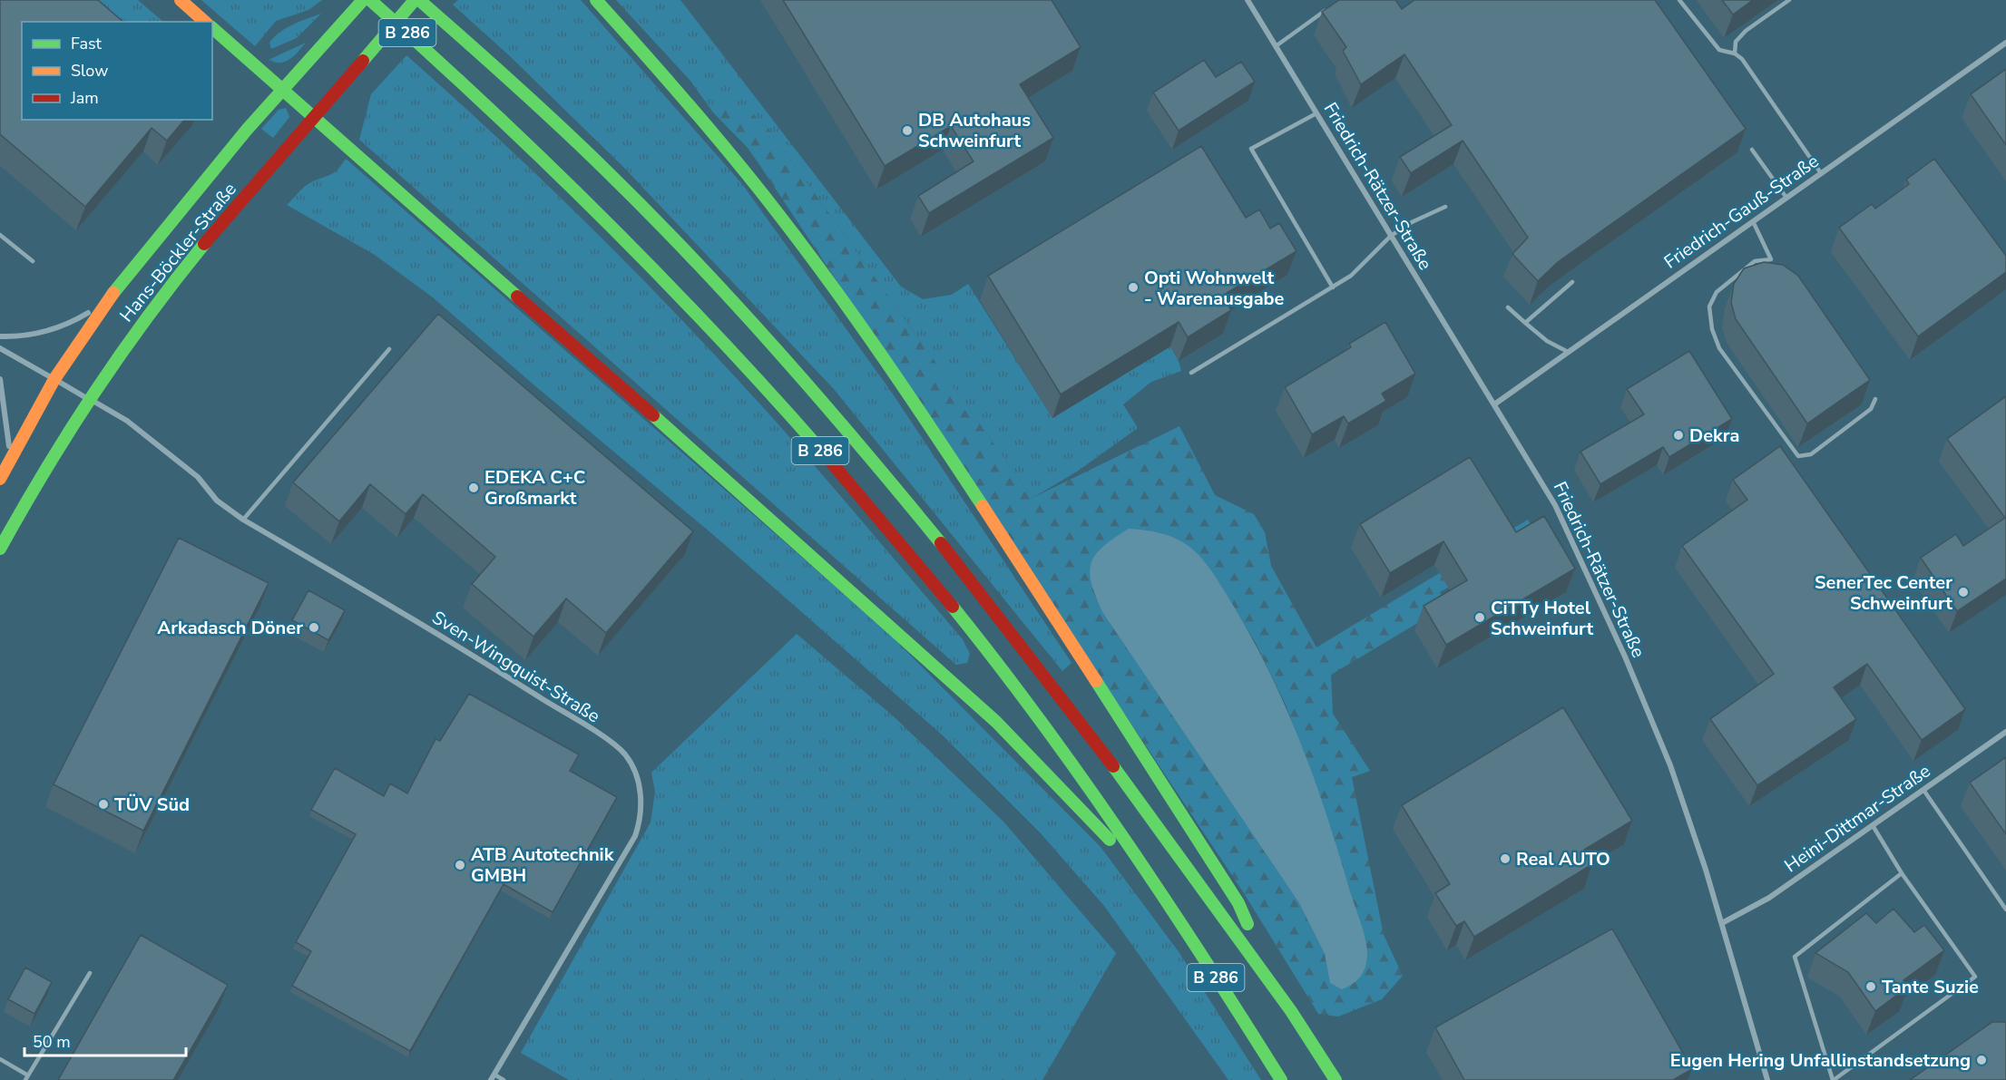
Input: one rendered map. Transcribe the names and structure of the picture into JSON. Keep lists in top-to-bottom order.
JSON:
{
  "streets": {
    "main road": ["B 286", "Hans-Böckler-Straße"],
    "street": [
      "Friedrich-Rätzer-Straße",
      "Friedrich-Gauß-Straße",
      "Sven-Wingquist-Straße",
      "Heini-Dittmar-Straße"
    ]
  },
  "crossings": [
    ["Friedrich-Rätzer-Straße", "Friedrich-Gauß-Straße"],
    ["Friedrich-Rätzer-Straße", "Heini-Dittmar-Straße"],
    ["Hans-Böckler-Straße", "Sven-Wingquist-Straße"]
  ],
  "places": [
    "DB Autohaus Schweinfurt",
    "Opti Wohnwelt - Warenausgabe",
    "Dekra",
    "EDEKA C+C Großmarkt",
    "SenerTec Center Schweinfurt",
    "CiTTy Hotel Schweinfurt",
    "Arkadasch Döner",
    "TÜV Süd",
    "Real AUTO",
    "ATB Autotechnik GMBH",
    "Tante Suzie",
    "Eugen Hering Unfallinstandsetzung"
  ],
  "legend": ["Fast", "Slow", "Jam"],
  "scale_bar": "50 m"
}
